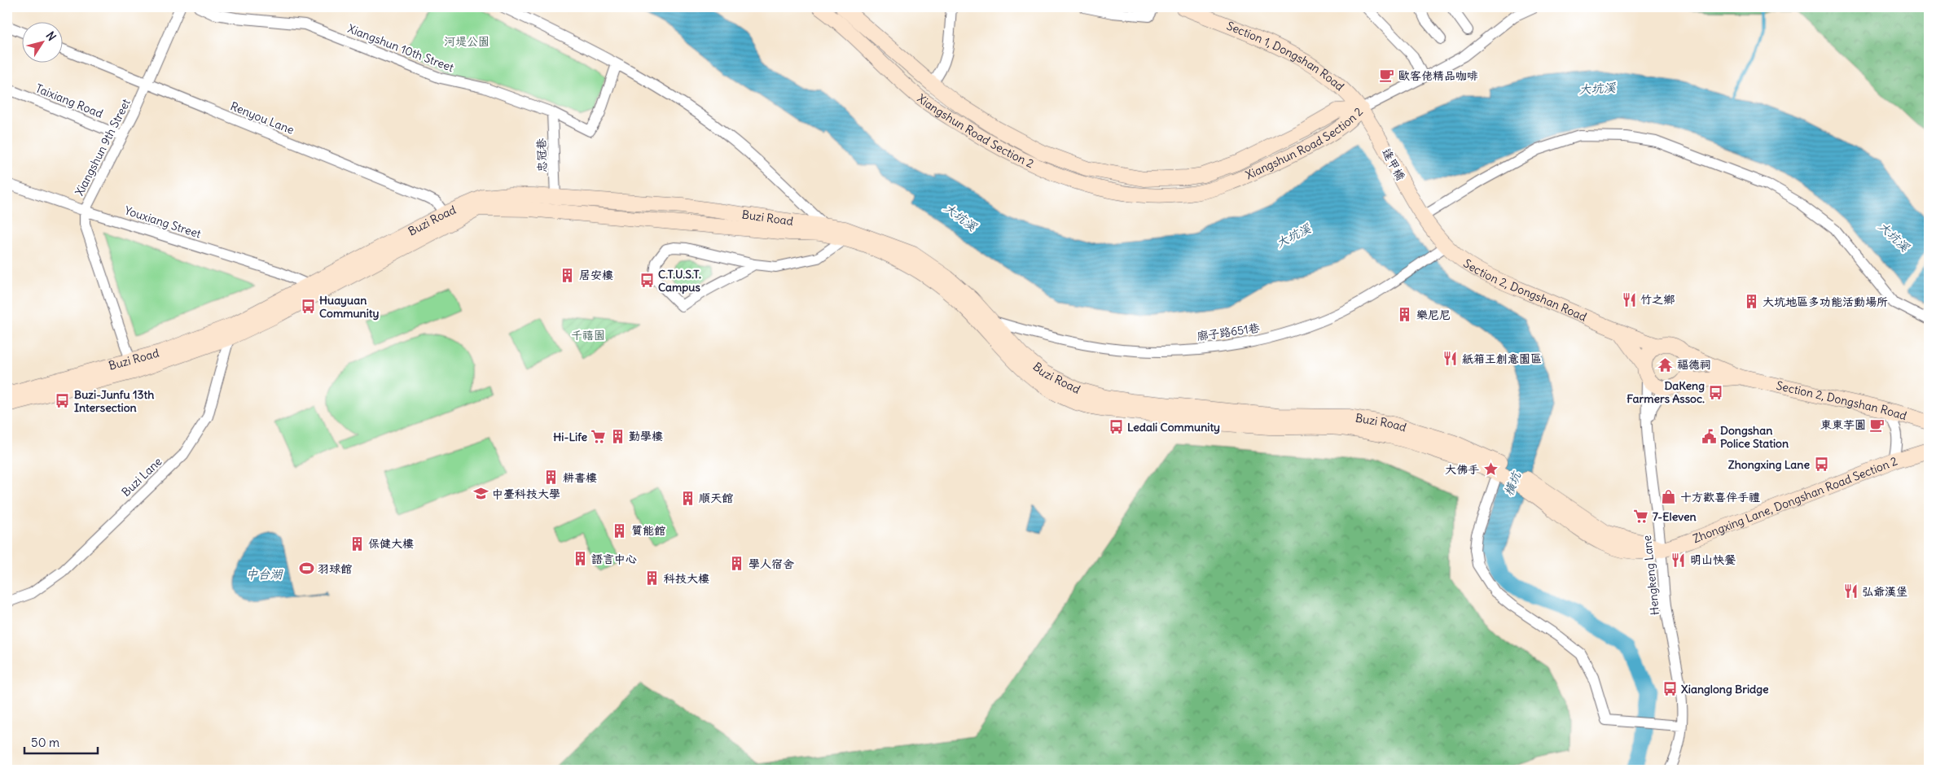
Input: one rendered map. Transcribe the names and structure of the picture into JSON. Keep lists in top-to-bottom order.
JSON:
{
  "streets": {
    "main road": [
      "Section 1, Dongshan Road",
      "Xiangshun Road Section 2",
      "逢甲橋",
      "Buzi Road",
      "Section 2, Dongshan Road",
      "Zhongxing Lane, Dongshan Road Section 2"
    ],
    "street": [
      "Xiangshun 10th Street",
      "Taixiang Road",
      "Renyou Lane",
      "Xiangshun 9th Street",
      "忠冠巷",
      "Youxiang Street",
      "廍子路651巷",
      "Buzi Lane",
      "Hengkeng Lane"
    ]
  },
  "crossings": [
    ["Xiangshun 10th Street", "忠冠巷"],
    ["Section 1, Dongshan Road", "Xiangshun Road Section 2"],
    ["Section 1, Dongshan Road", "逢甲橋"],
    ["Taixiang Road", "Xiangshun 9th Street"],
    ["Renyou Lane", "Xiangshun 9th Street"],
    ["Renyou Lane", "Buzi Road"],
    ["Xiangshun 9th Street", "Buzi Road"],
    ["Xiangshun 9th Street", "Youxiang Street"],
    ["忠冠巷", "Buzi Road"],
    ["逢甲橋", "Section 2, Dongshan Road"],
    ["Buzi Road", "Youxiang Street"],
    ["Buzi Road", "廍子路651巷"],
    ["Buzi Road", "Buzi Lane"],
    ["Section 2, Dongshan Road", "廍子路651巷"],
    ["Section 2, Dongshan Road", "Hengkeng Lane"],
    ["Zhongxing Lane, Dongshan Road Section 2", "Hengkeng Lane"]
  ],
  "water": ["大坑溪", "橫坑", "中台湖"],
  "parks": ["河堤公園", "千禧園"],
  "places": {
    "cafe": ["歐客佬精品咖啡", "東東芋圓"],
    "building": [
      "居安樓",
      "大坑地區多功能活動場所",
      "樂尼尼",
      "勤學樓",
      "耕書樓",
      "順天館",
      "質能館",
      "保健大樓",
      "語言中心",
      "學人宿舍",
      "科技大樓"
    ],
    "bus stop": [
      "C.T.U.S.T. Campus",
      "Huayuan Community",
      "DaKeng Farmers Assoc.",
      "Buzi-Junfu 13th Intersection",
      "Ledali Community",
      "Zhongxing Lane",
      "Xianglong Bridge"
    ],
    "restaurant": [
      "竹之鄉",
      "紙箱王創意園區",
      "明山快餐",
      "弘爺漢堡"
    ],
    "temple": ["福德祠"],
    "supermarket": ["Hi-Life", "7-Eleven"],
    "public building": ["Dongshan Police Station"],
    "place": ["大佛手"],
    "school or university": ["中臺科技大學"],
    "shop": ["十方歡喜伴手禮"],
    "sports": ["羽球館"]
  },
  "scale_bar": "50 m",
  "north": "top right"
}
